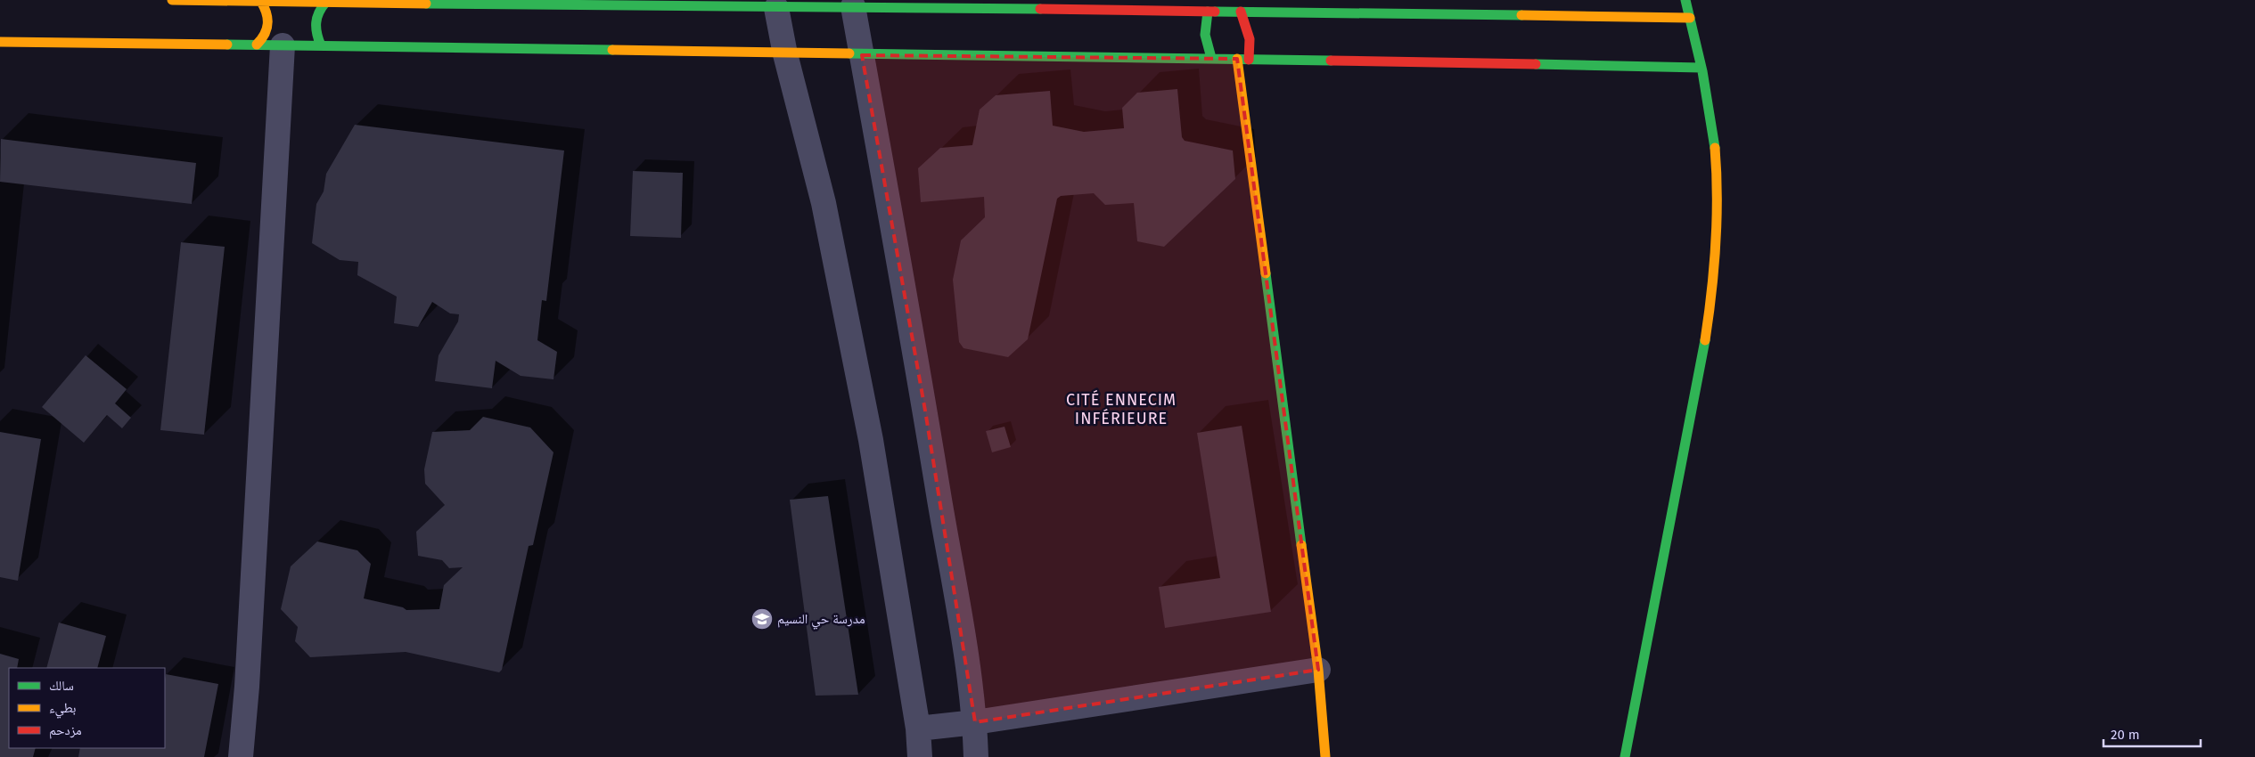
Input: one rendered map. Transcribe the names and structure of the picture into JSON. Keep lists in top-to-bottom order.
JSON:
{
  "districts": ["CITÉ ENNECIM INFÉRIEURE"],
  "places": {
    "school or university": ["مدرسة حي النسيم"]
  },
  "legend": ["سالك", "بطيء", "مزدحم"],
  "scale_bar": "20 m"
}
